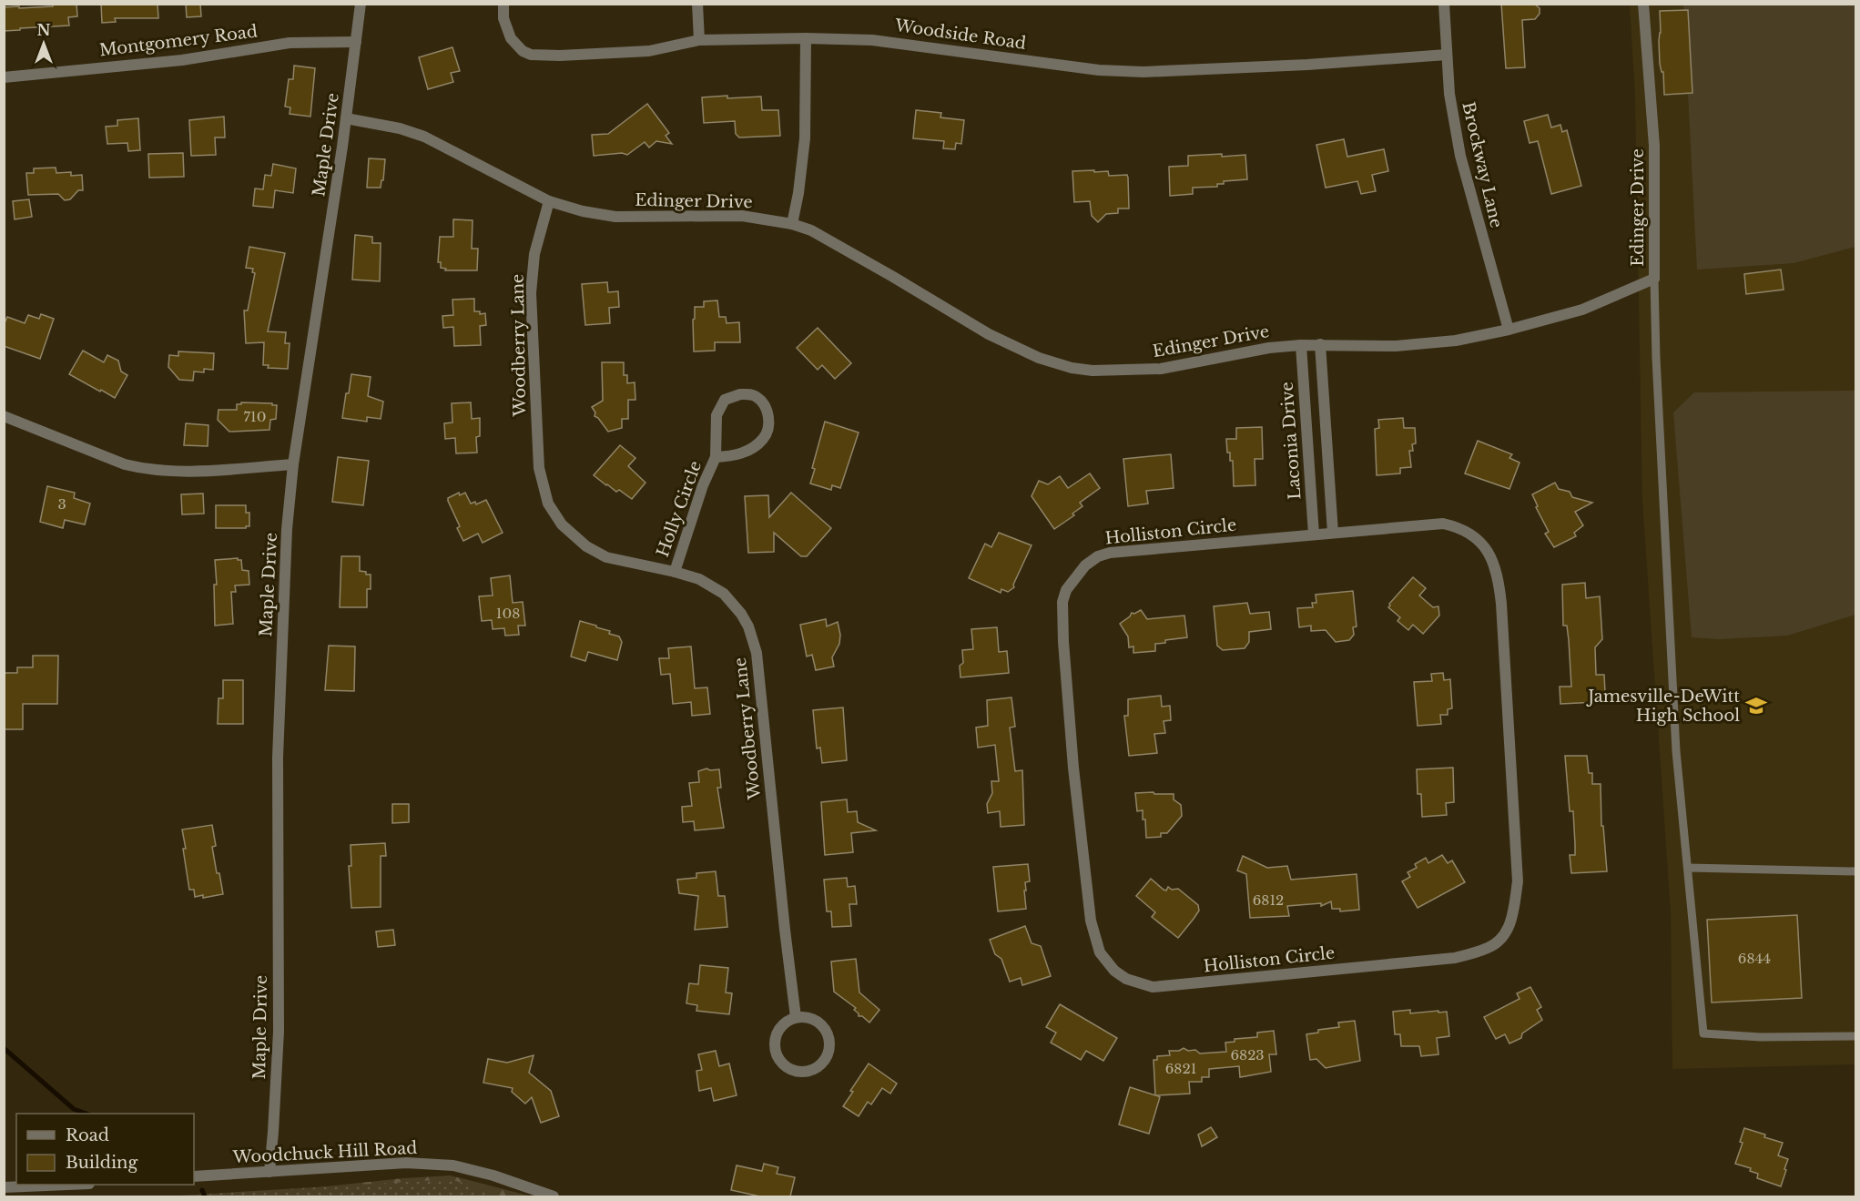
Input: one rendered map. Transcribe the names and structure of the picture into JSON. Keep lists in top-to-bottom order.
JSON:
{
  "streets": {
    "street": [
      "Woodside Road",
      "Montgomery Road",
      "Maple Drive",
      "Brockway Lane",
      "Edinger Drive",
      "Woodberry Lane",
      "Laconia Drive",
      "Holly Circle",
      "Holliston Circle",
      "Woodchuck Hill Road"
    ]
  },
  "crossings": [
    ["Woodside Road", "Brockway Lane"],
    ["Montgomery Road", "Maple Drive"],
    ["Maple Drive", "Edinger Drive"],
    ["Maple Drive", "Woodchuck Hill Road"],
    ["Brockway Lane", "Edinger Drive"],
    ["Edinger Drive", "Woodberry Lane"],
    ["Edinger Drive", "Laconia Drive"],
    ["Woodberry Lane", "Holly Circle"],
    ["Laconia Drive", "Holliston Circle"]
  ],
  "places": {
    "school or university": ["Jamesville-DeWitt High School"]
  },
  "house_numbers": [
    "710",
    "3",
    "108",
    "6812",
    "6844",
    "6823",
    "6821"
  ],
  "legend": ["Road", "Building"],
  "north": "top"
}
